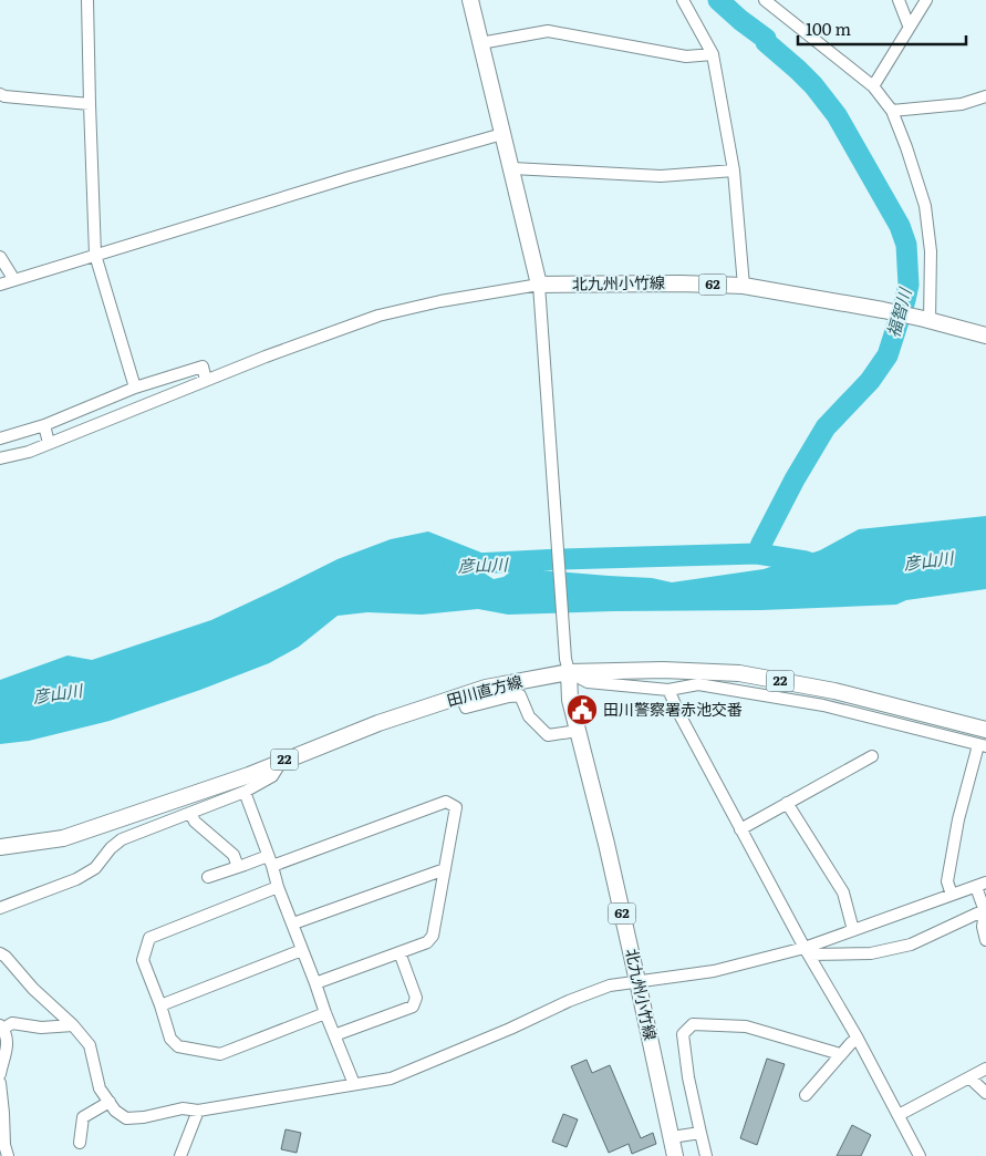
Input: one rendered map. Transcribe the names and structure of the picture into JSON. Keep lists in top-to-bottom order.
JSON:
{
  "streets": {
    "main road": [
      "北九州小竹線",
      "62",
      "22",
      "田川直方線"
    ]
  },
  "crossings": [
    ["北九州小竹線", "田川直方線"]
  ],
  "water": ["福智川", "彦山川"],
  "places": {
    "public building": ["田川警察署赤池交番"]
  },
  "scale_bar": "100 m"
}
